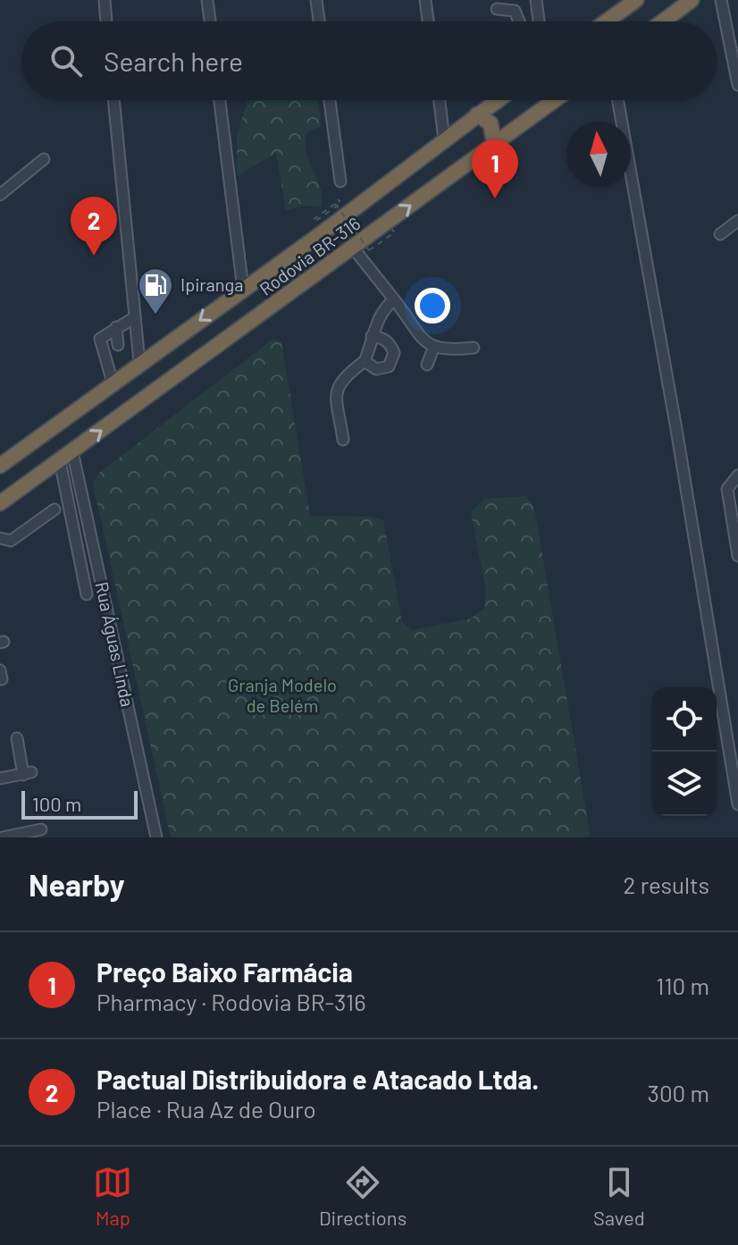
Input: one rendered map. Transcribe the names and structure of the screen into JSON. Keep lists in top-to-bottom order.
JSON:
{
  "streets": {
    "highway": ["Rodovia BR-316"],
    "street": ["Rua Águas Linda"]
  },
  "crossings": [
    ["Rodovia BR-316", "Rua Águas Linda"]
  ],
  "parks": ["Granja Modelo de Belém"],
  "places": {
    "fuel station": ["Ipiranga"]
  },
  "scale_bar": "100 m",
  "north": "top",
  "page": {
    "search": "Search here",
    "pins": ["1", "2"],
    "scale": "100 m",
    "heading": ["Nearby", "2 results"],
    "list": [
      {
        "mark": "1",
        "name": "Preço Baixo Farmácia",
        "note": "Pharmacy · Rodovia BR-316",
        "value": "110 m"
      },
      {
        "mark": "2",
        "name": "Pactual Distribuidora e Atacado Ltda.",
        "note": "Place · Rua Az de Ouro",
        "value": "300 m"
      }
    ],
    "nav": ["Map", "Directions", "Saved"]
  }
}
